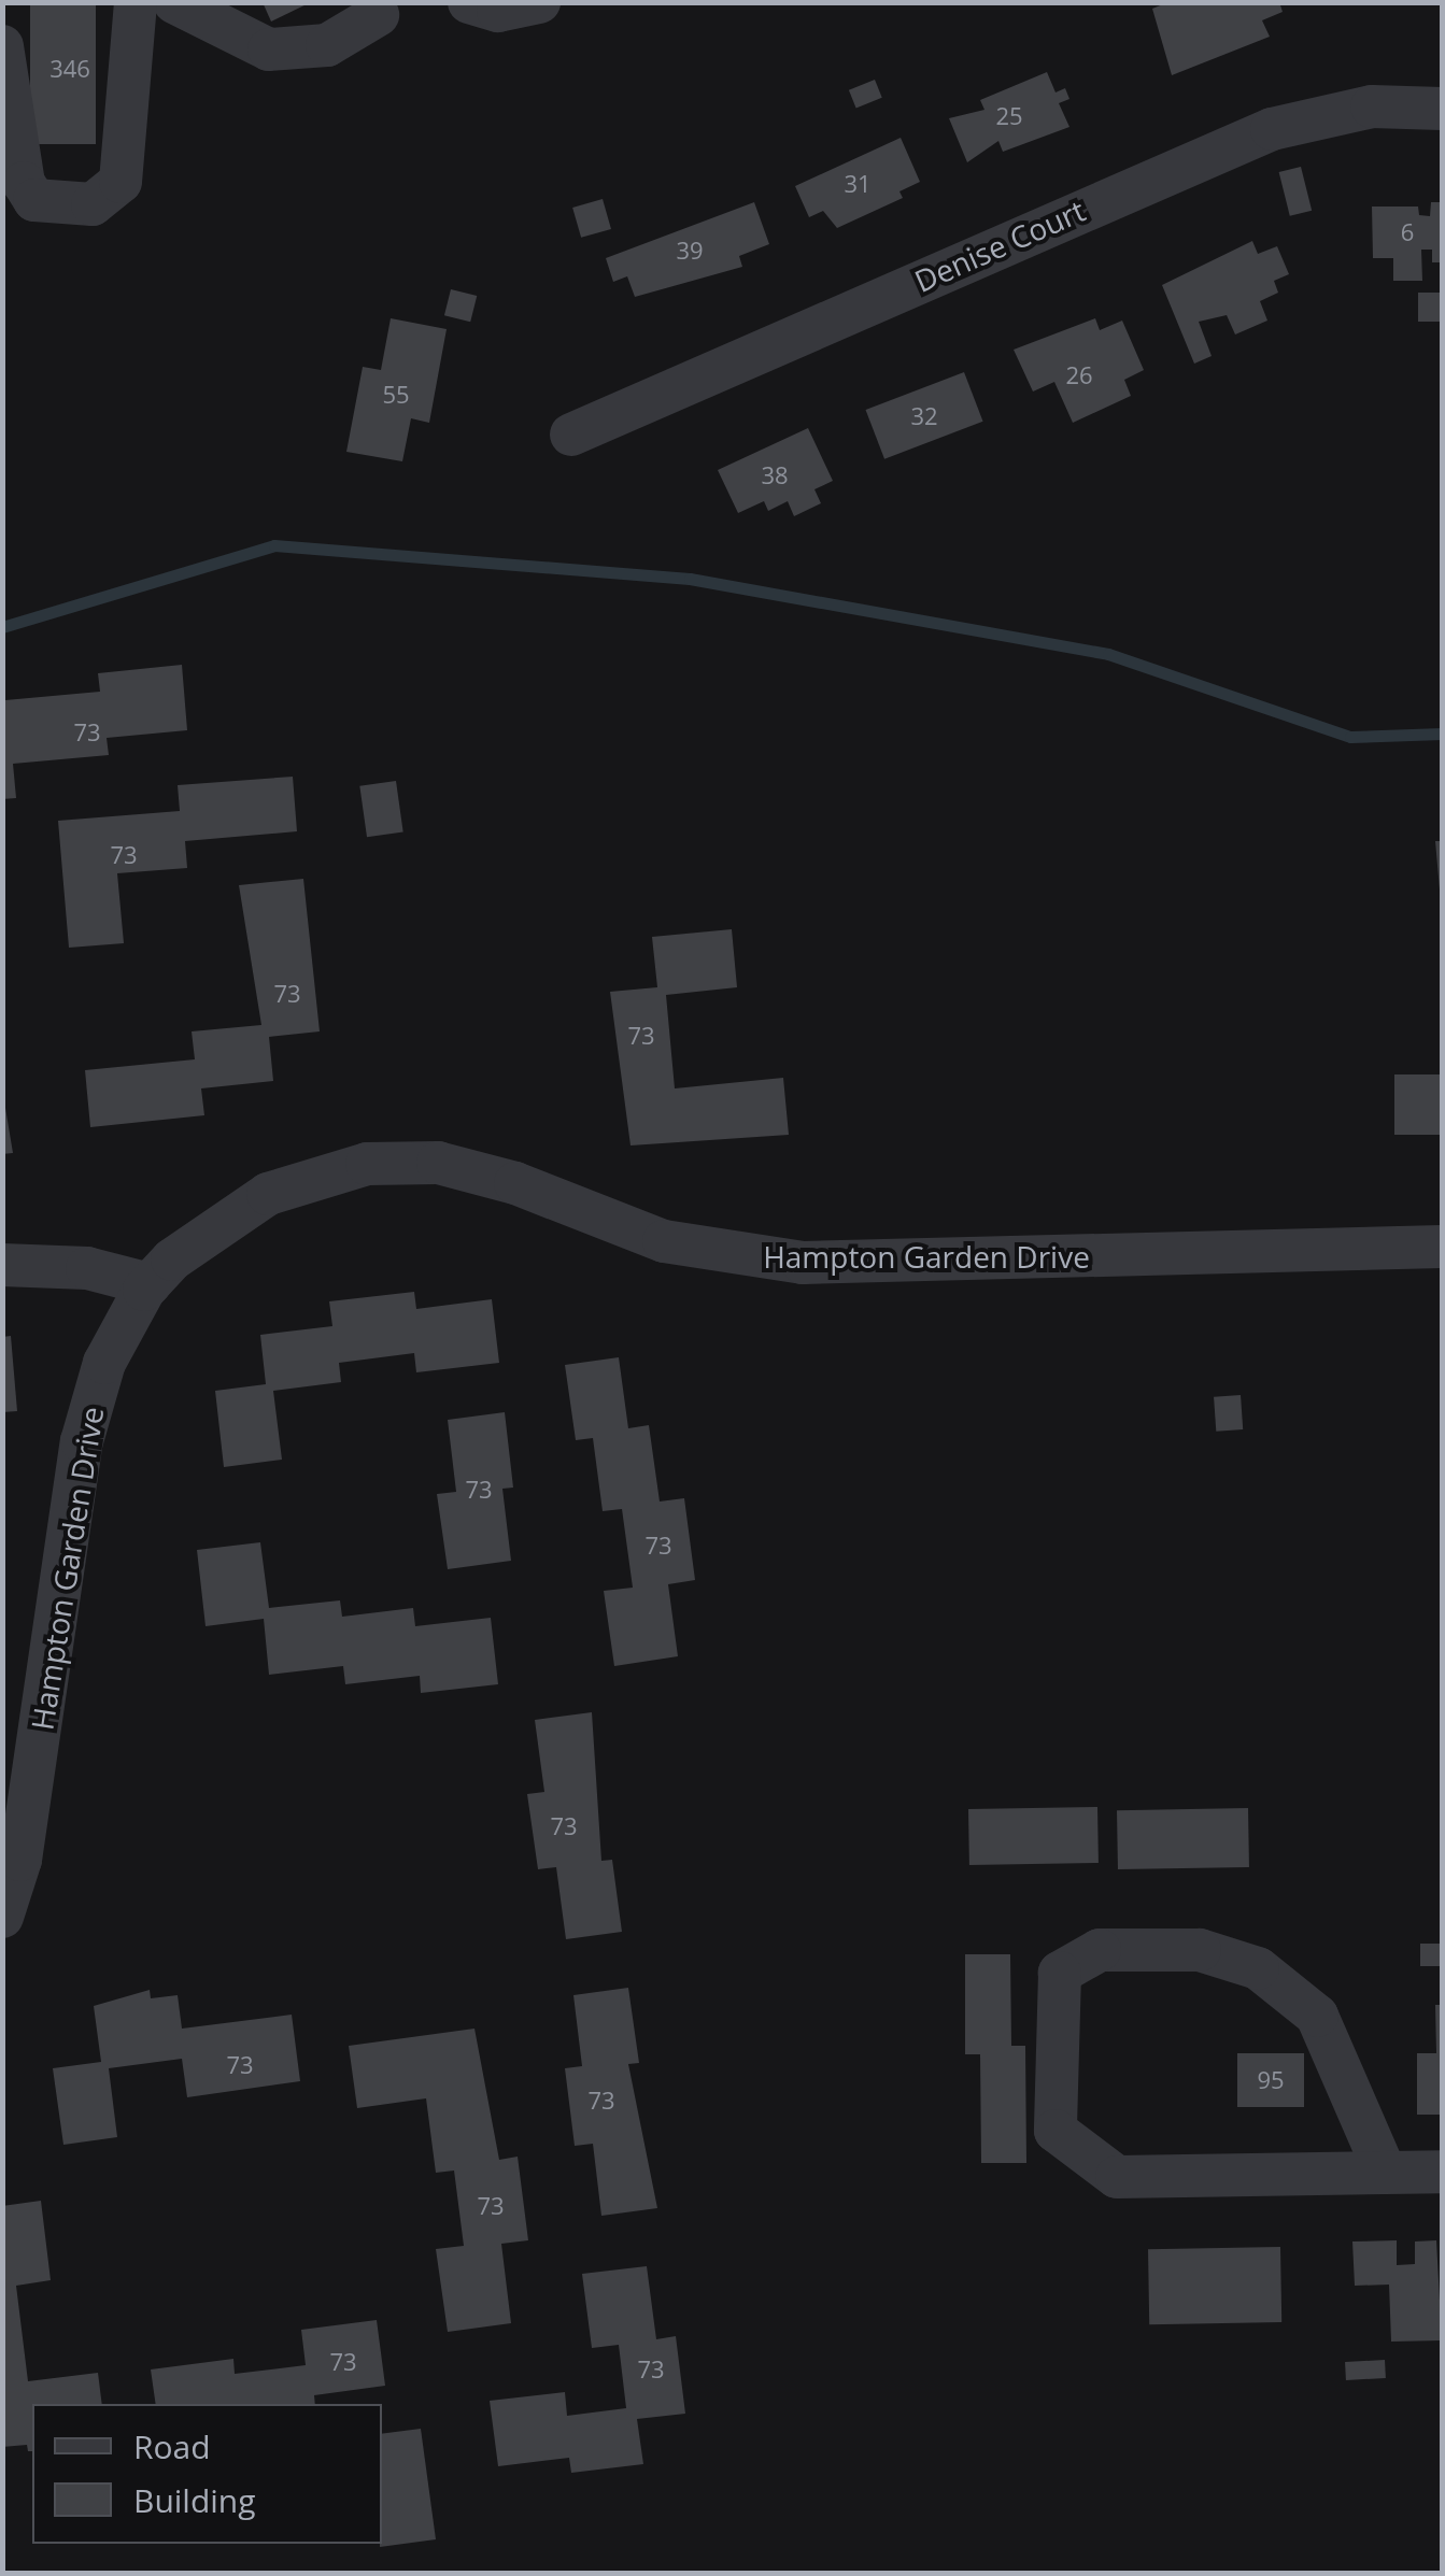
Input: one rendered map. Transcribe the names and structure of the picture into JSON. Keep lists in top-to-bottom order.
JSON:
{
  "streets": {
    "street": ["Denise Court", "Hampton Garden Drive"]
  },
  "house_numbers": [
    "346",
    "25",
    "31",
    "6",
    "39",
    "26",
    "55",
    "32",
    "38",
    "73",
    "73",
    "73",
    "73",
    "73",
    "73",
    "73",
    "73",
    "95",
    "73",
    "73",
    "73",
    "73"
  ],
  "legend": ["Road", "Building"]
}
